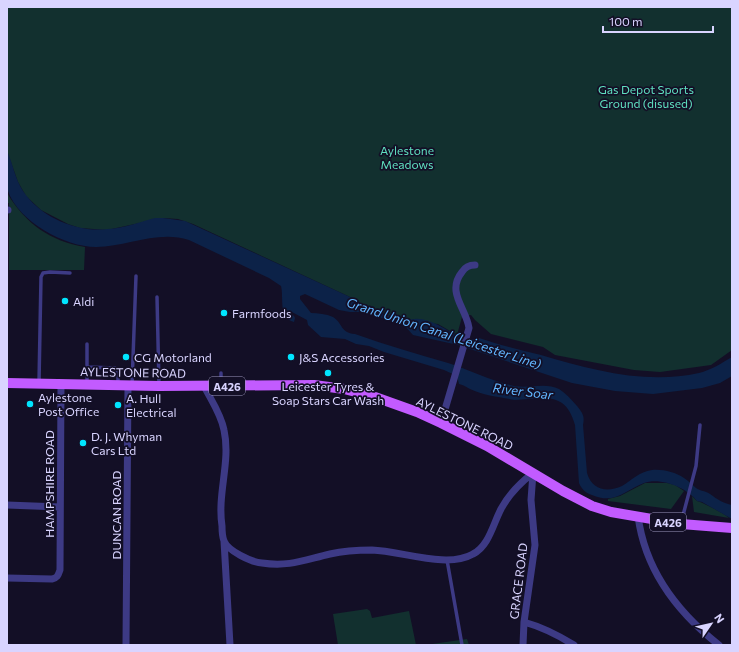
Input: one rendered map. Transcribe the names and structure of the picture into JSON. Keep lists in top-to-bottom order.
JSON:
{
  "streets": {
    "main road": ["AYLESTONE ROAD", "A426"],
    "street": ["HAMPSHIRE ROAD", "DUNCAN ROAD", "GRACE ROAD"]
  },
  "crossings": [
    ["AYLESTONE ROAD", "HAMPSHIRE ROAD"],
    ["AYLESTONE ROAD", "DUNCAN ROAD"],
    ["AYLESTONE ROAD", "GRACE ROAD"]
  ],
  "water": ["Grand Union Canal (Leicester Line)", "River Soar"],
  "parks": ["Gas Depot Sports Ground (disused)", "Aylestone Meadows"],
  "places": [
    "Aldi",
    "Farmfoods",
    "CG Motorland",
    "J&S Accessories",
    "Leicester Tyres & Soap Stars Car Wash",
    "Aylestone Post Office",
    "A. Hull Electrical",
    "D. J. Whyman Cars Ltd"
  ],
  "scale_bar": "100 m",
  "north": "top right"
}
